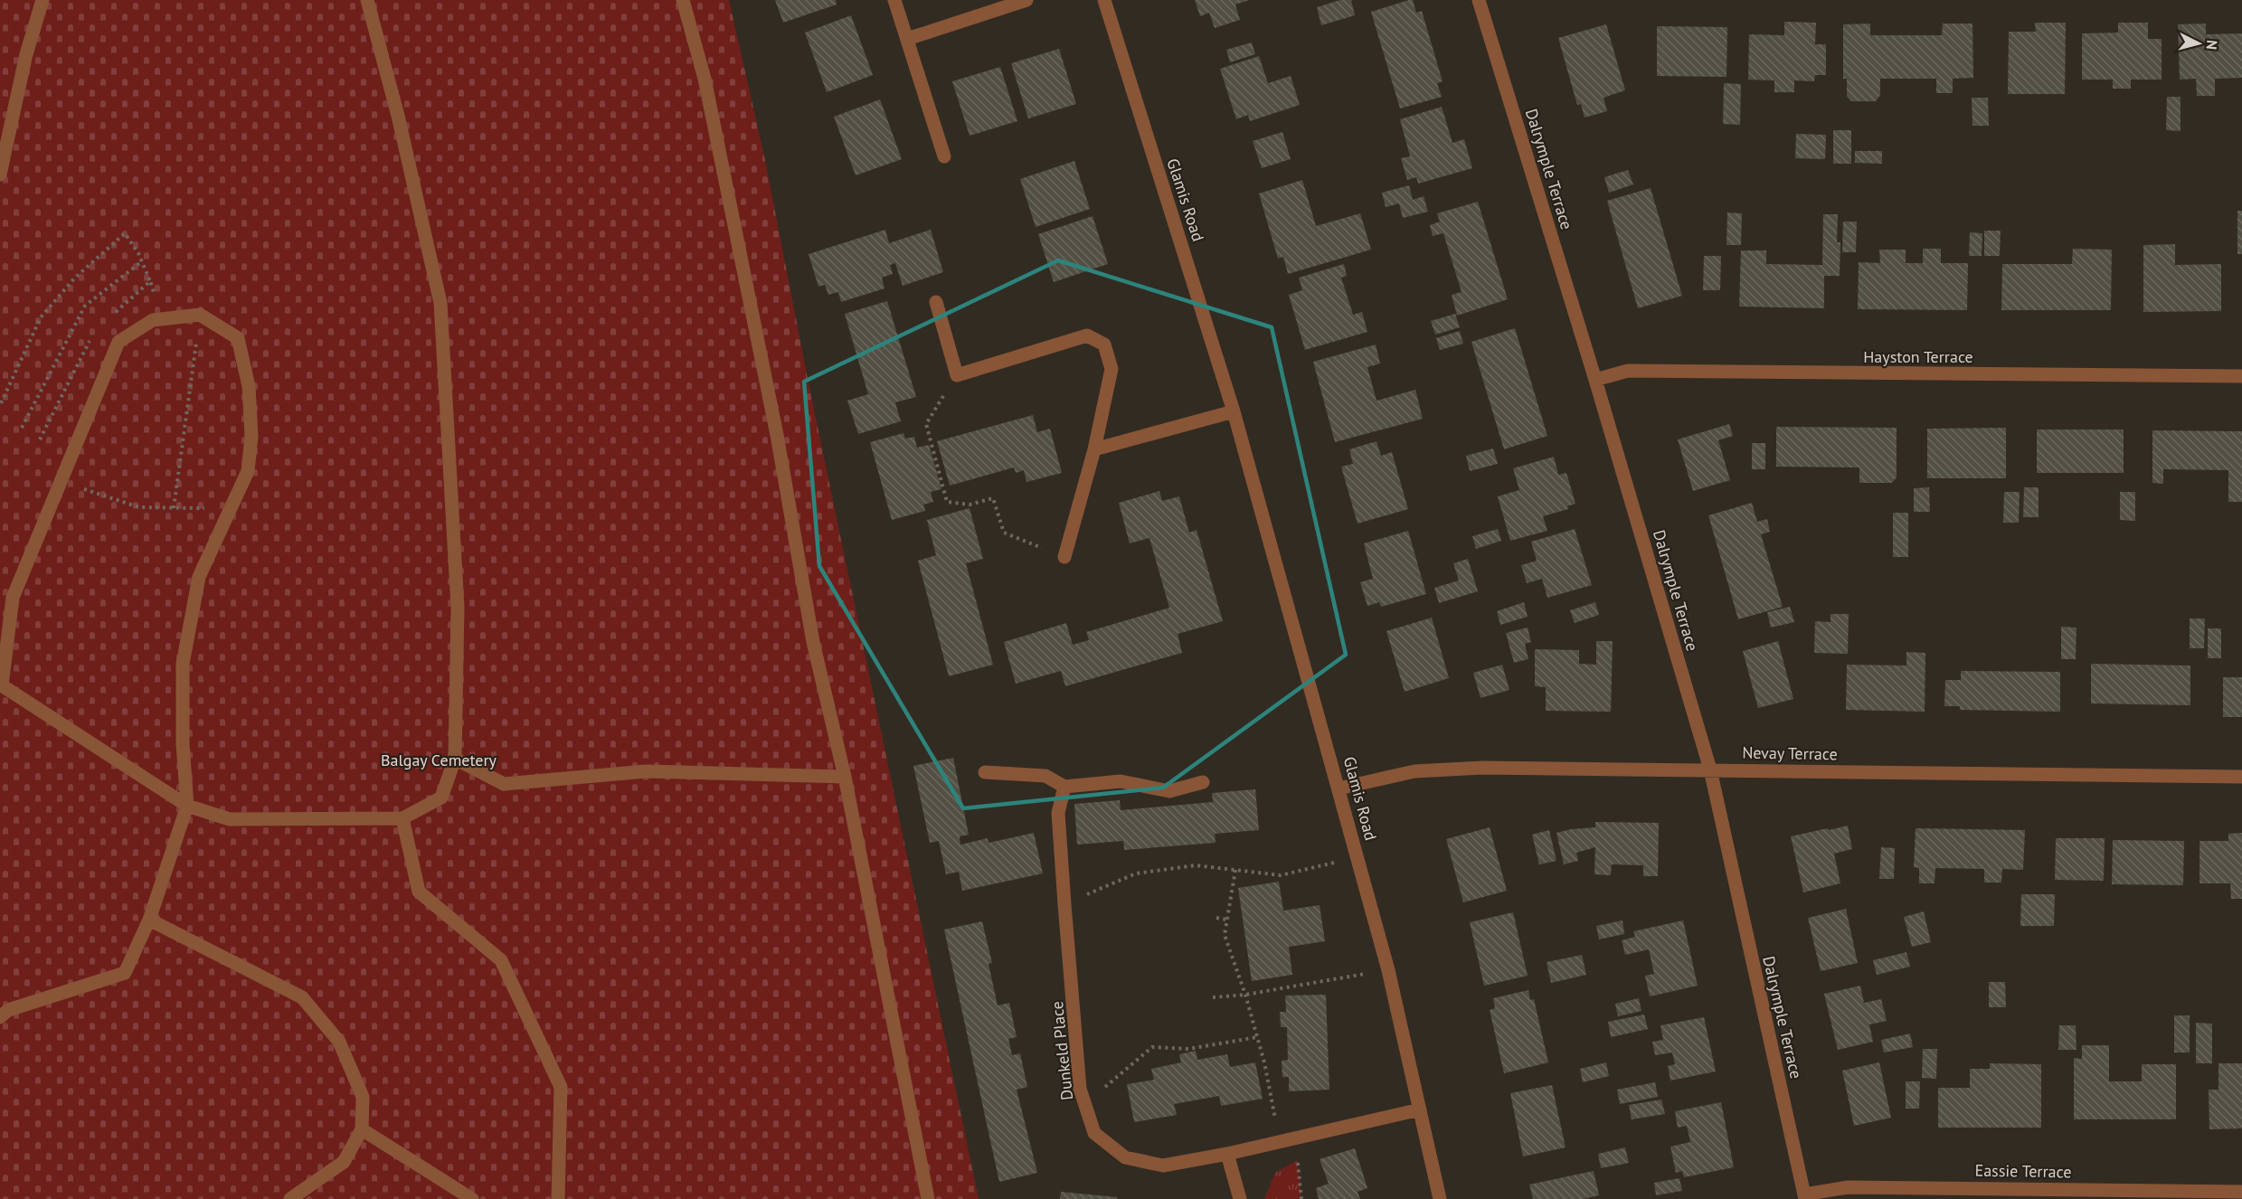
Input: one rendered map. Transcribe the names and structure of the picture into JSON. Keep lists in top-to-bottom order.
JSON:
{
  "streets": {
    "street": [
      "Dalrymple Terrace",
      "Glamis Road",
      "Hayston Terrace",
      "Nevay Terrace",
      "Dunkeld Place",
      "Eassie Terrace"
    ]
  },
  "crossings": [
    ["Dalrymple Terrace", "Hayston Terrace"],
    ["Dalrymple Terrace", "Nevay Terrace"],
    ["Dalrymple Terrace", "Eassie Terrace"],
    ["Glamis Road", "Nevay Terrace"],
    ["Glamis Road", "Dunkeld Place"]
  ],
  "parks": ["Balgay Cemetery"],
  "north": "right"
}
